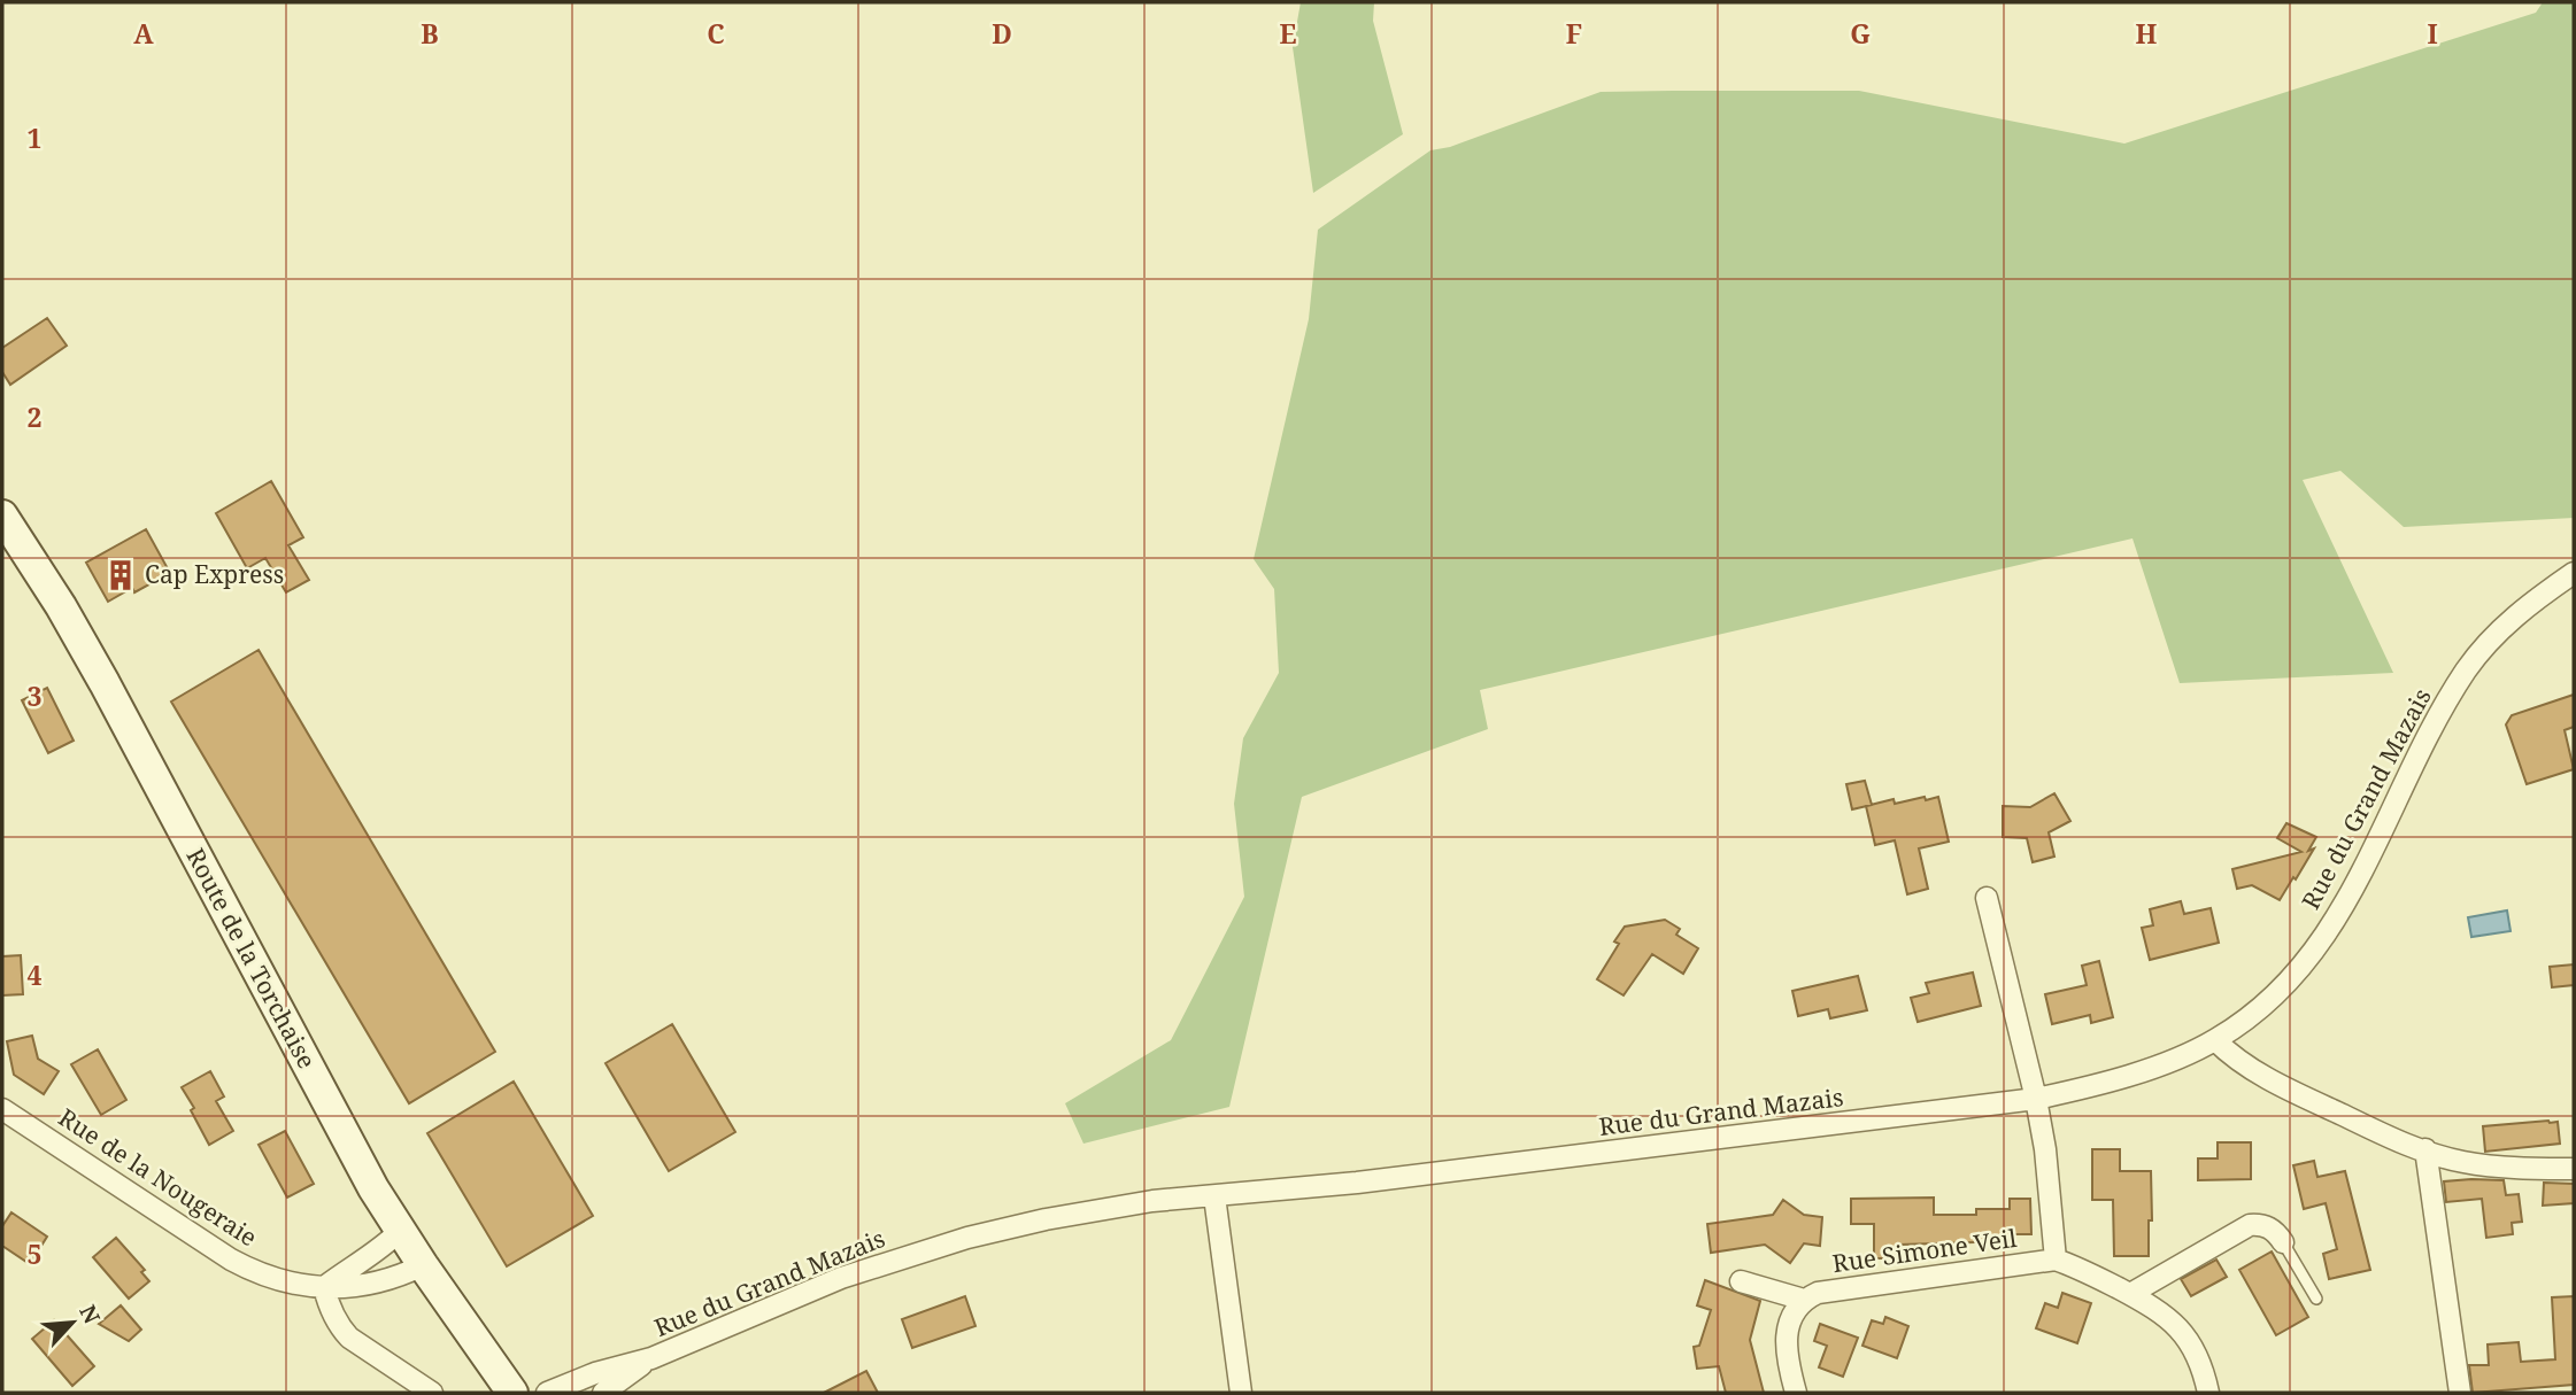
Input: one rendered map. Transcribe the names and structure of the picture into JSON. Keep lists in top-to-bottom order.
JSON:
{
  "streets": {
    "main road": ["Route de la Torchaise"],
    "street": ["Rue du Grand Mazais", "Rue de la Nougeraie", "Rue Simone Veil"]
  },
  "crossings": [
    ["Route de la Torchaise", "Rue de la Nougeraie"]
  ],
  "places": {
    "building": ["Cap Express"]
  },
  "north": "top right",
  "grid": {
    "columns": [
      "A",
      "B",
      "C",
      "D",
      "E",
      "F",
      "G",
      "H",
      "I"
    ],
    "rows": [
      "1",
      "2",
      "3",
      "4",
      "5"
    ]
  }
}
